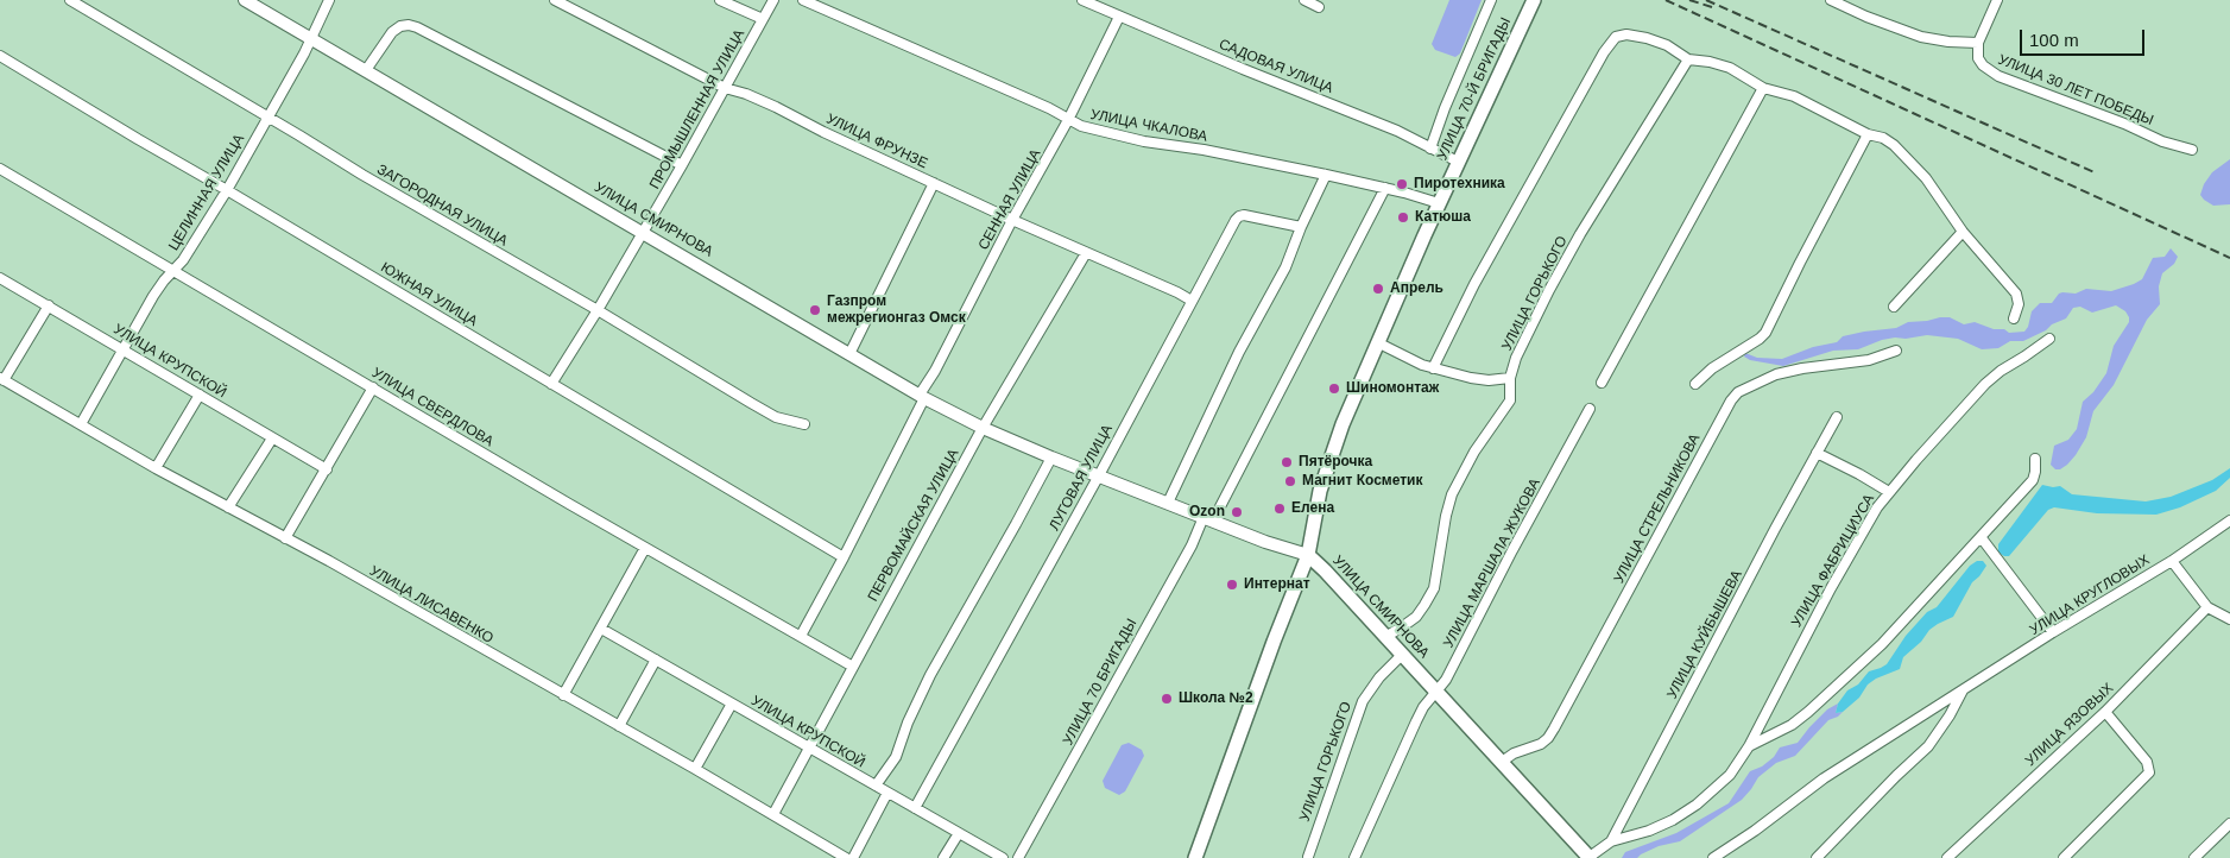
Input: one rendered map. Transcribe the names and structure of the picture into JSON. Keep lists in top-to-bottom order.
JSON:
{
  "streets": {
    "main road": ["УЛИЦА 70-Й БРИГАДЫ", "УЛИЦА СМИРНОВА"],
    "street": [
      "САДОВАЯ УЛИЦА",
      "УЛИЦА 30 ЛЕТ ПОБЕДЫ",
      "ПРОМЫШЛЕННАЯ УЛИЦА",
      "УЛИЦА ЧКАЛОВА",
      "УЛИЦА ФРУНЗЕ",
      "ЦЕЛИННАЯ УЛИЦА",
      "СЕННАЯ УЛИЦА",
      "ЗАГОРОДНАЯ УЛИЦА",
      "УЛИЦА ГОРЬКОГО",
      "ЮЖНАЯ УЛИЦА",
      "УЛИЦА КРУПСКОЙ",
      "УЛИЦА СВЕРДЛОВА",
      "ЛУГОВАЯ УЛИЦА",
      "УЛИЦА СТРЕЛЬНИКОВА",
      "ПЕРВОМАЙСКАЯ УЛИЦА",
      "УЛИЦА ФАБРИЦИУСА",
      "УЛИЦА МАРШАЛА ЖУКОВА",
      "УЛИЦА КРУГЛОВЫХ",
      "УЛИЦА ЛИСАВЕНКО",
      "УЛИЦА КУЙБЫШЕВА",
      "УЛИЦА 70 БРИГАДЫ",
      "УЛИЦА ЯЗОВЫХ"
    ]
  },
  "crossings": [
    ["САДОВАЯ УЛИЦА", "УЛИЦА 70-Й БРИГАДЫ"],
    ["САДОВАЯ УЛИЦА", "СЕННАЯ УЛИЦА"],
    ["УЛИЦА 70-Й БРИГАДЫ", "УЛИЦА ЧКАЛОВА"],
    ["УЛИЦА 70-Й БРИГАДЫ", "УЛИЦА СМИРНОВА"],
    ["ПРОМЫШЛЕННАЯ УЛИЦА", "УЛИЦА ФРУНЗЕ"],
    ["ПРОМЫШЛЕННАЯ УЛИЦА", "ЗАГОРОДНАЯ УЛИЦА"],
    ["ПРОМЫШЛЕННАЯ УЛИЦА", "УЛИЦА СМИРНОВА"],
    ["ПРОМЫШЛЕННАЯ УЛИЦА", "ЮЖНАЯ УЛИЦА"],
    ["УЛИЦА ЧКАЛОВА", "СЕННАЯ УЛИЦА"],
    ["УЛИЦА ЧКАЛОВА", "УЛИЦА 70 БРИГАДЫ"],
    ["УЛИЦА ФРУНЗЕ", "СЕННАЯ УЛИЦА"],
    ["УЛИЦА ФРУНЗЕ", "ЛУГОВАЯ УЛИЦА"],
    ["УЛИЦА ФРУНЗЕ", "ПЕРВОМАЙСКАЯ УЛИЦА"],
    ["ЦЕЛИННАЯ УЛИЦА", "ЗАГОРОДНАЯ УЛИЦА"],
    ["ЦЕЛИННАЯ УЛИЦА", "УЛИЦА СМИРНОВА"],
    ["ЦЕЛИННАЯ УЛИЦА", "ЮЖНАЯ УЛИЦА"],
    ["ЦЕЛИННАЯ УЛИЦА", "УЛИЦА КРУПСКОЙ"],
    ["ЦЕЛИННАЯ УЛИЦА", "УЛИЦА СВЕРДЛОВА"],
    ["ЦЕЛИННАЯ УЛИЦА", "УЛИЦА ЛИСАВЕНКО"],
    ["СЕННАЯ УЛИЦА", "УЛИЦА СМИРНОВА"],
    ["СЕННАЯ УЛИЦА", "ЮЖНАЯ УЛИЦА"],
    ["СЕННАЯ УЛИЦА", "УЛИЦА СВЕРДЛОВА"],
    ["УЛИЦА СМИРНОВА", "УЛИЦА ГОРЬКОГО"],
    ["УЛИЦА СМИРНОВА", "ЛУГОВАЯ УЛИЦА"],
    ["УЛИЦА СМИРНОВА", "УЛИЦА СТРЕЛЬНИКОВА"],
    ["УЛИЦА СМИРНОВА", "ПЕРВОМАЙСКАЯ УЛИЦА"],
    ["УЛИЦА СМИРНОВА", "УЛИЦА МАРШАЛА ЖУКОВА"],
    ["УЛИЦА СМИРНОВА", "УЛИЦА КУЙБЫШЕВА"],
    ["УЛИЦА СМИРНОВА", "УЛИЦА 70 БРИГАДЫ"],
    ["УЛИЦА КРУПСКОЙ", "ЛУГОВАЯ УЛИЦА"],
    ["УЛИЦА КРУПСКОЙ", "ПЕРВОМАЙСКАЯ УЛИЦА"],
    ["УЛИЦА СВЕРДЛОВА", "ПЕРВОМАЙСКАЯ УЛИЦА"],
    ["ПЕРВОМАЙСКАЯ УЛИЦА", "УЛИЦА ЛИСАВЕНКО"],
    ["УЛИЦА ФАБРИЦИУСА", "УЛИЦА КУЙБЫШЕВА"]
  ],
  "places": [
    "Пиротехника",
    "Катюша",
    "Апрель",
    "Газпром межрегионгаз Омск",
    "Шиномонтаж",
    "Пятёрочка",
    "Магнит Косметик",
    "Елена",
    "Ozon",
    "Интернат",
    "Школа №2"
  ],
  "scale_bar": "100 m"
}
